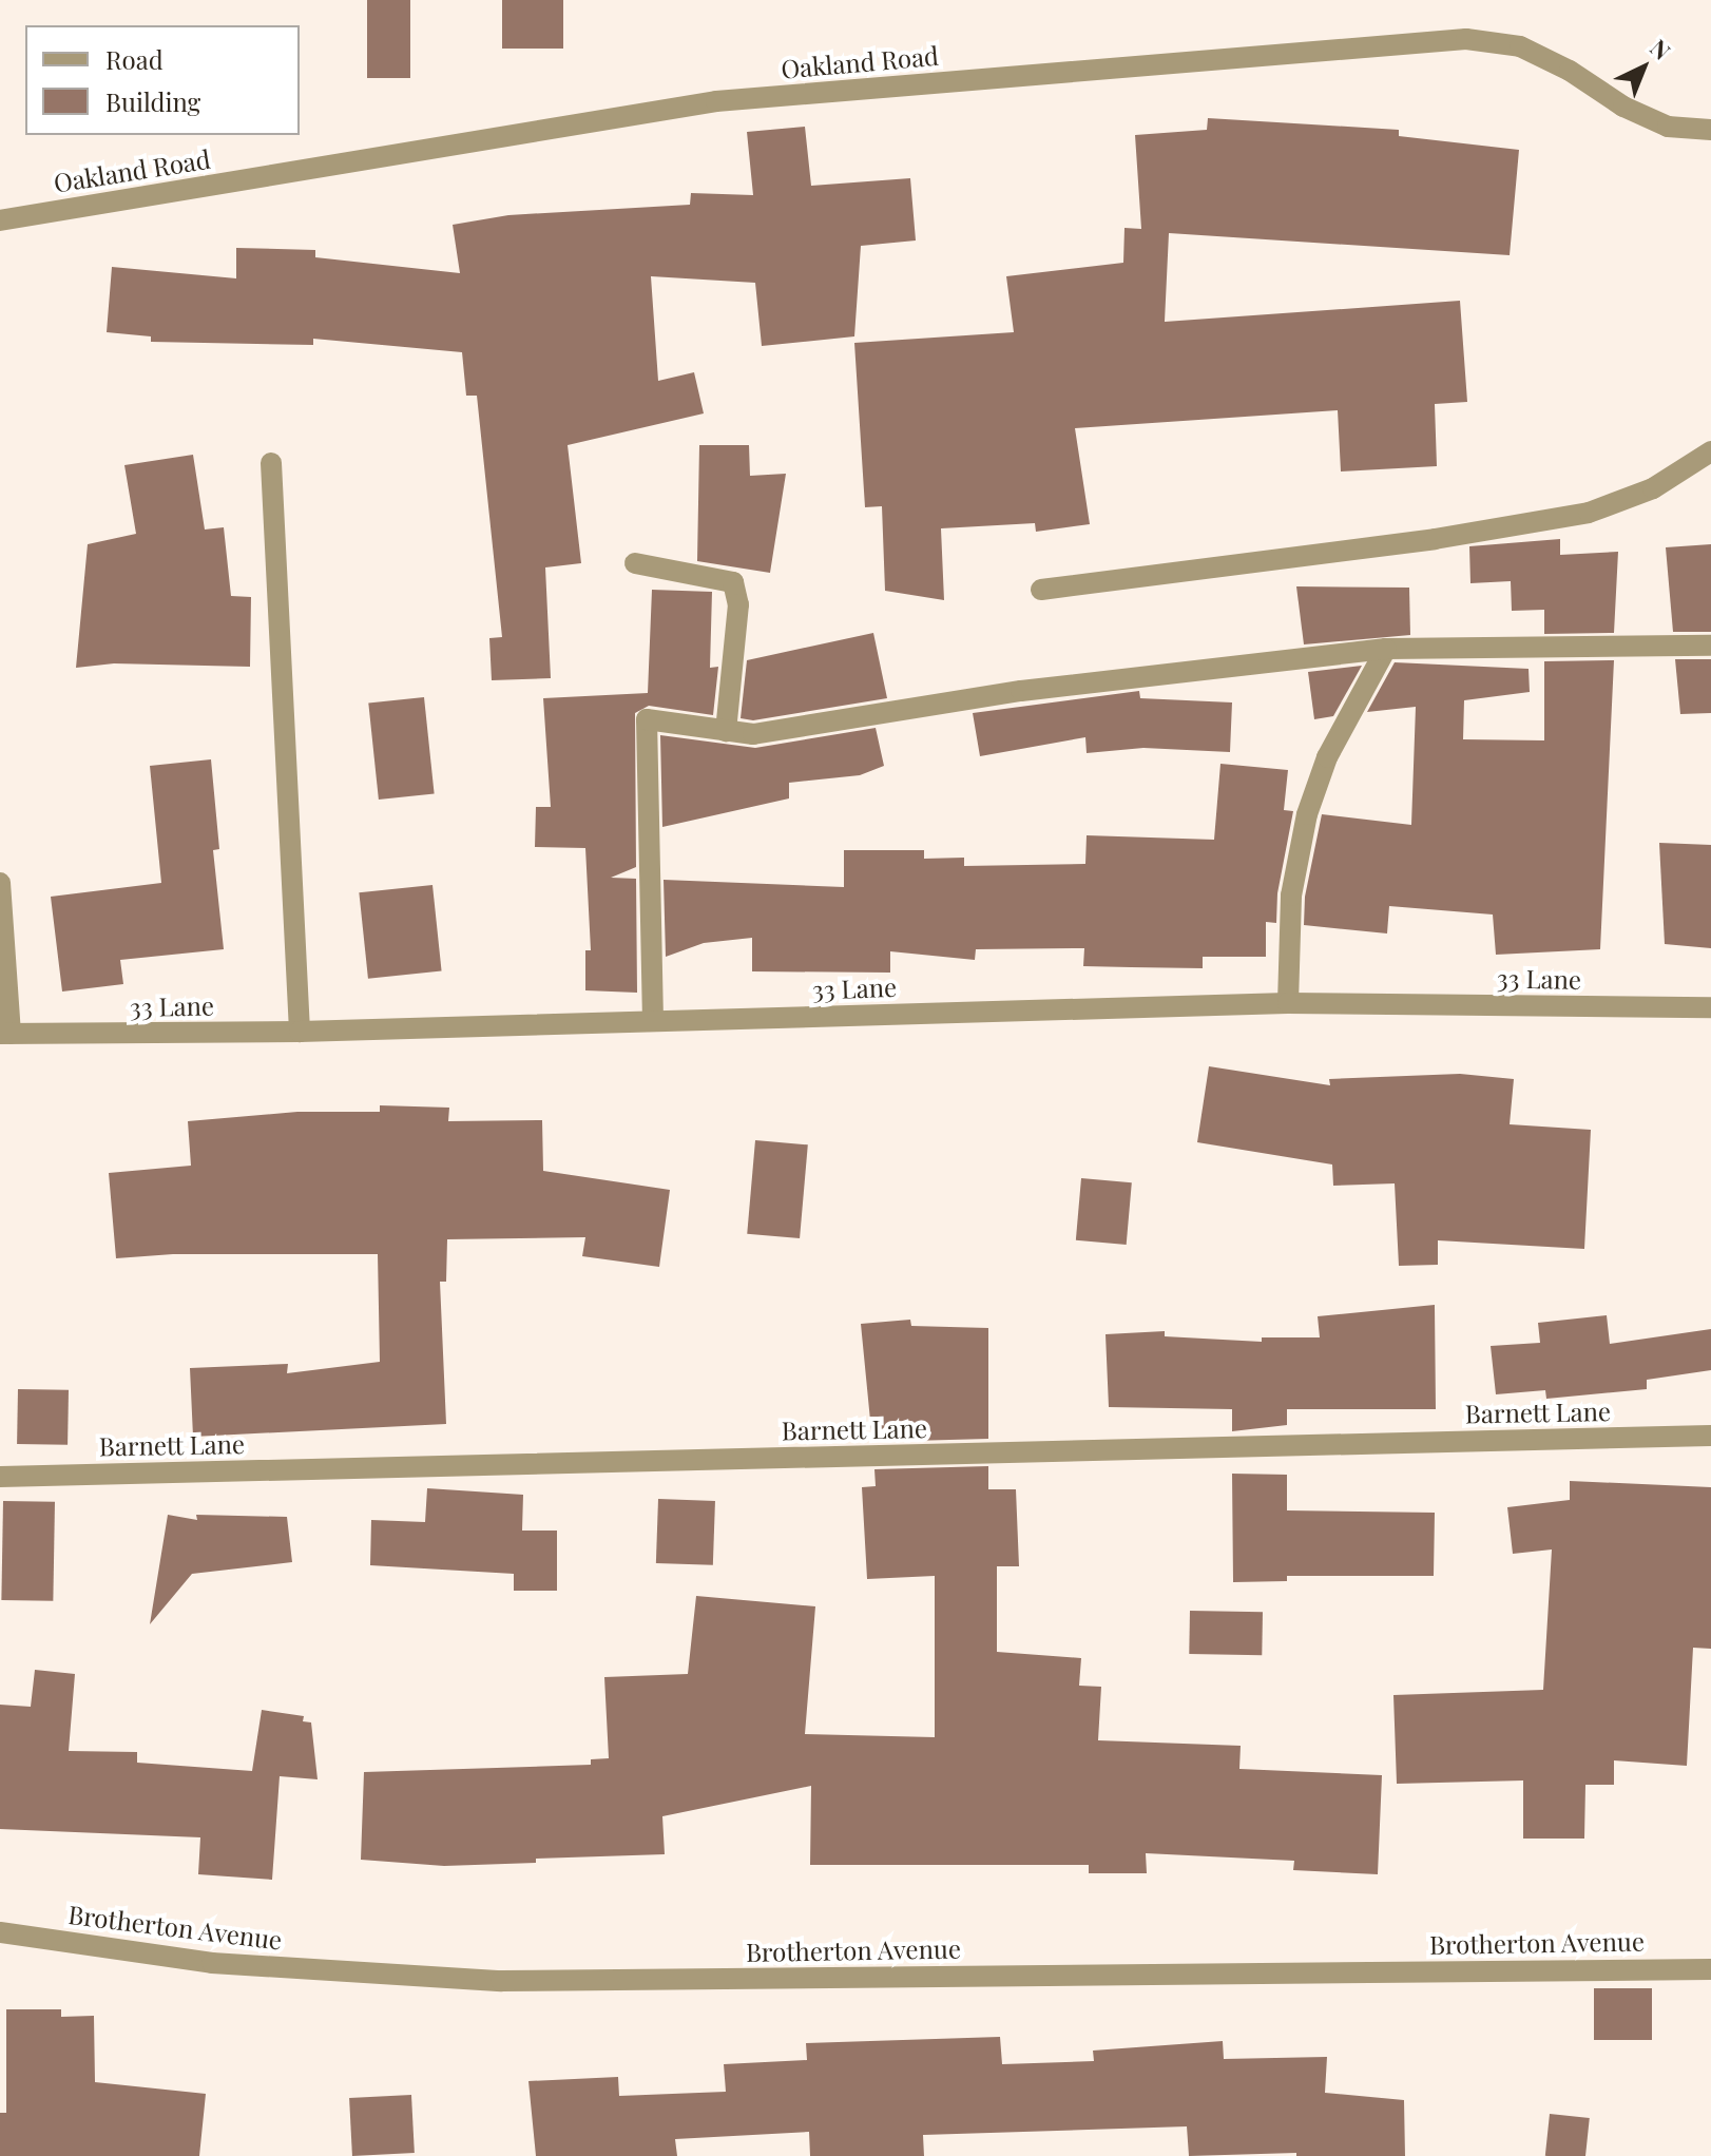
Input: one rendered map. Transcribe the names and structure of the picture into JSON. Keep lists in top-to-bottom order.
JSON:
{
  "streets": {
    "street": [
      "Oakland Road",
      "33 Lane",
      "Barnett Lane",
      "Brotherton Avenue"
    ]
  },
  "legend": ["Road", "Building"],
  "north": "top right"
}
